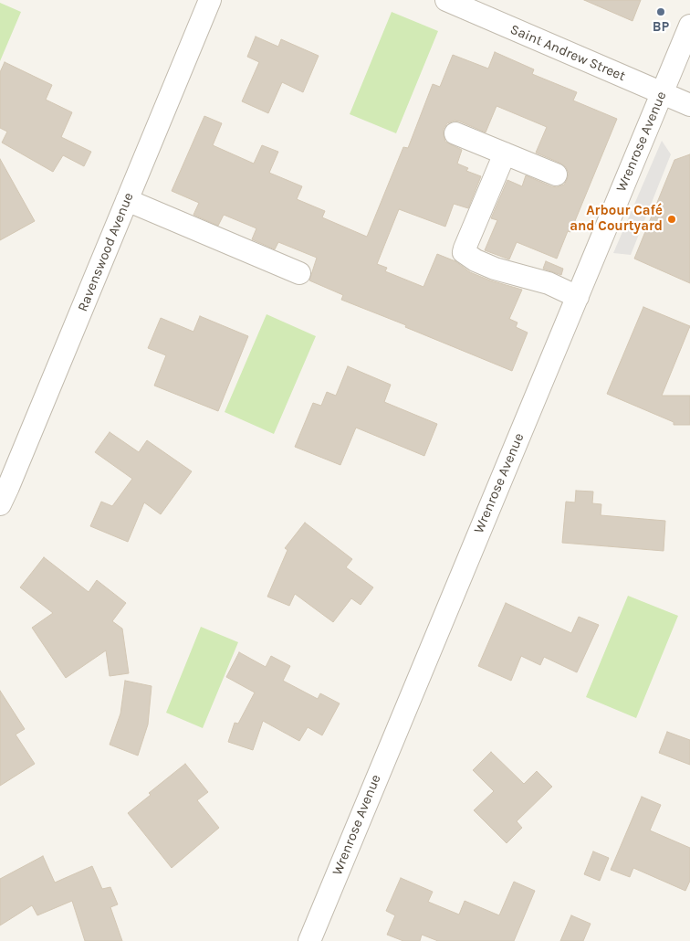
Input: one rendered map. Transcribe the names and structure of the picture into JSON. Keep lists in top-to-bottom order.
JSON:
{
  "streets": {
    "street": ["Saint Andrew Street", "Wrenrose Avenue", "Ravenswood Avenue"]
  },
  "crossings": [
    ["Saint Andrew Street", "Wrenrose Avenue"]
  ],
  "places": ["BP", "Arbour Café and Courtyard"]
}
